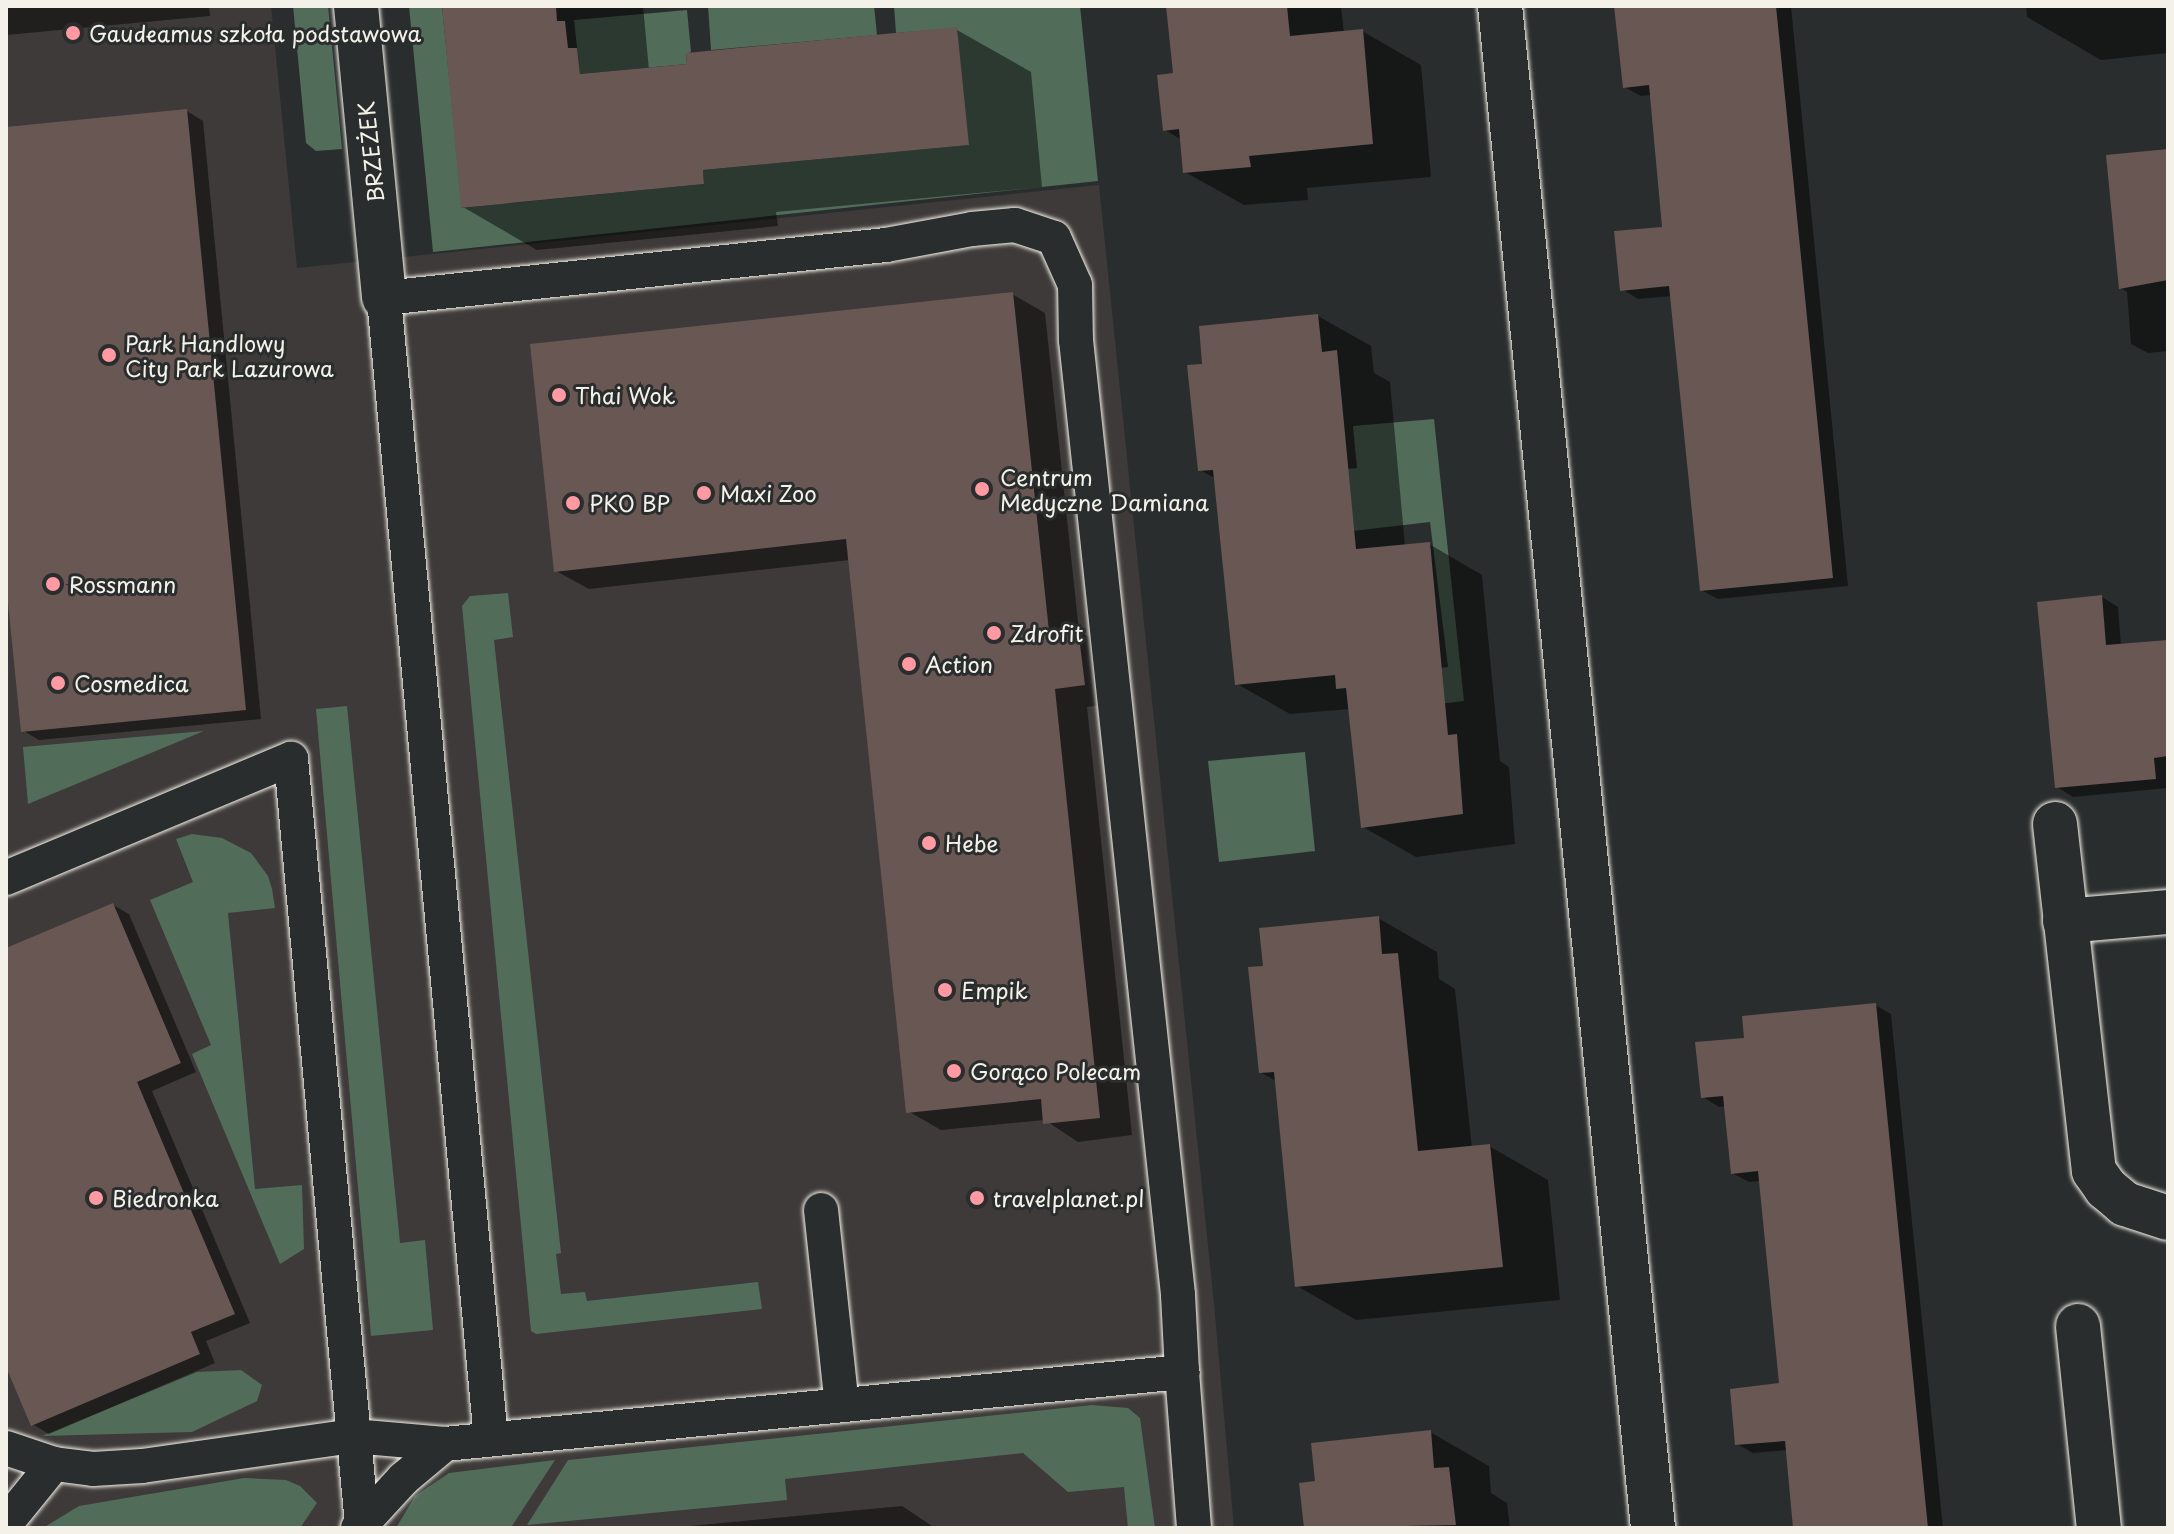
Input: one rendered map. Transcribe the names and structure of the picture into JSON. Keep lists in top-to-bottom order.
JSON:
{
  "streets": {
    "street": ["BRZEŻEK"]
  },
  "places": [
    "Gaudeamus szkoła podstawowa",
    "Park Handlowy City Park Lazurowa",
    "Thai Wok",
    "Centrum Medyczne Damiana",
    "Maxi Zoo",
    "PKO BP",
    "Rossmann",
    "Zdrofit",
    "Action",
    "Cosmedica",
    "Hebe",
    "Empik",
    "Gorąco Polecam",
    "Biedronka",
    "travelplanet.pl"
  ]
}
